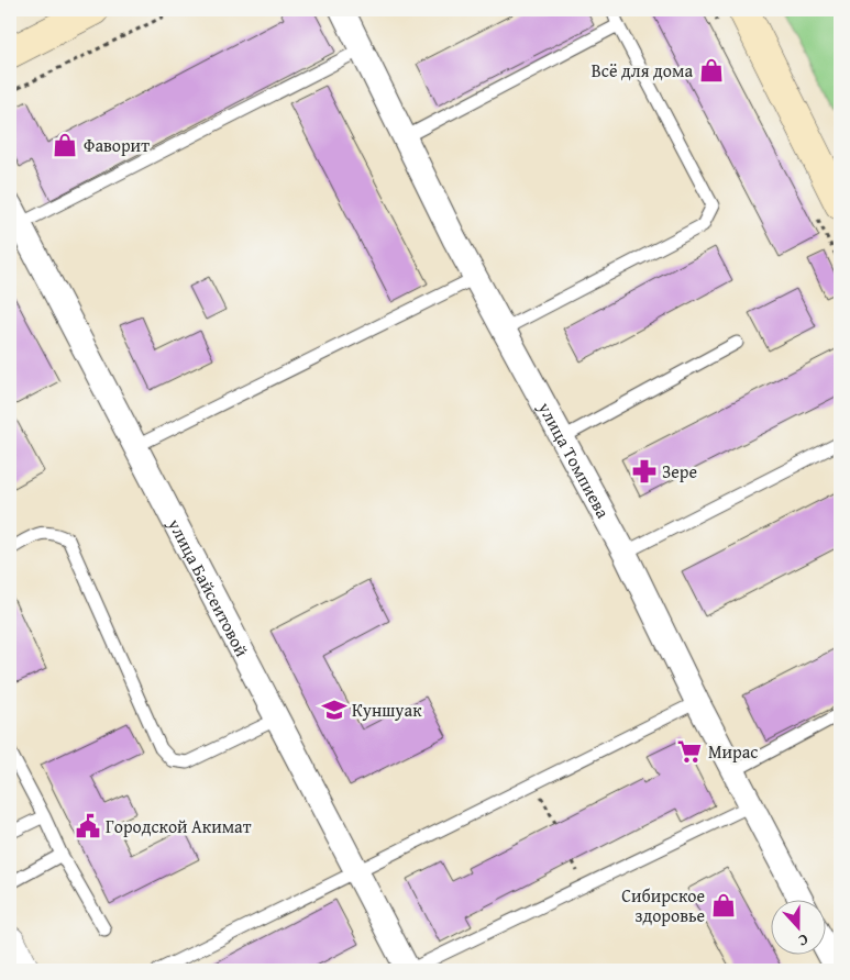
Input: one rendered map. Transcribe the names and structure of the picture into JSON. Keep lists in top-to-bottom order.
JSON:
{
  "streets": {
    "street": ["улица Томпиева", "улица Байсеитовой"]
  },
  "places": {
    "shop": ["Всё для дома", "Фаворит", "Сибирское здоровье"],
    "pharmacy": ["Зере"],
    "school or university": ["Куншуак"],
    "supermarket": ["Мирас"],
    "public building": ["Городской Акимат"]
  },
  "north": "bottom"
}
